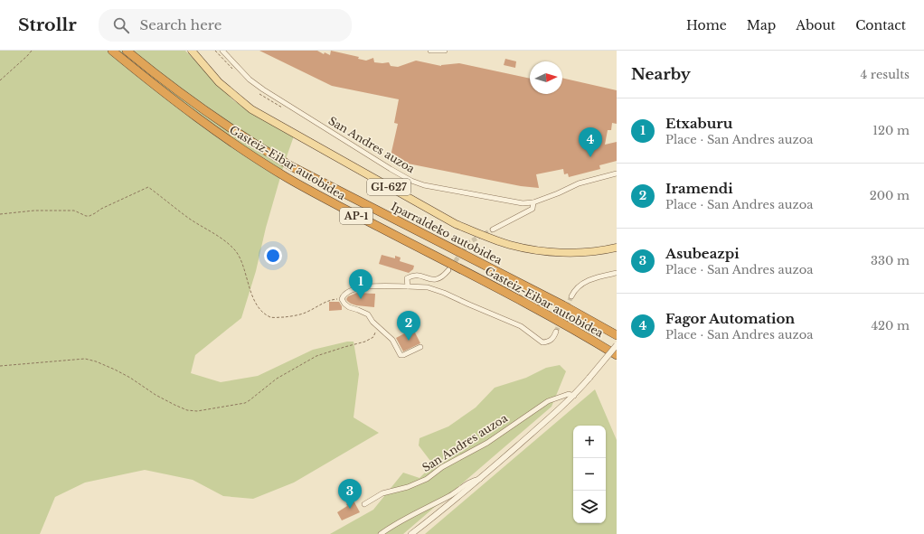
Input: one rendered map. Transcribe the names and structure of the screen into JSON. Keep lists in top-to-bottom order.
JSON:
{
  "streets": {
    "highway": ["Gasteiz-Eibar autobidea", "AP-1", "Iparraldeko autobidea"],
    "main road": ["GI-627"],
    "street": ["San Andres auzoa"]
  },
  "north": "right",
  "page": {
    "header": "Strollr",
    "search": "Search here",
    "nav": [
      "Home",
      "Map",
      "About",
      "Contact"
    ],
    "heading": ["Nearby", "4 results"],
    "list": [
      {
        "mark": "1",
        "name": "Etxaburu",
        "note": "Place · San Andres auzoa",
        "value": "120 m"
      },
      {
        "mark": "2",
        "name": "Iramendi",
        "note": "Place · San Andres auzoa",
        "value": "200 m"
      },
      {
        "mark": "3",
        "name": "Asubeazpi",
        "note": "Place · San Andres auzoa",
        "value": "330 m"
      },
      {
        "mark": "4",
        "name": "Fagor Automation",
        "note": "Place · San Andres auzoa",
        "value": "420 m"
      }
    ],
    "pins": [
      "4",
      "1",
      "2",
      "3"
    ],
    "map_buttons": ["+", "−"]
  }
}
